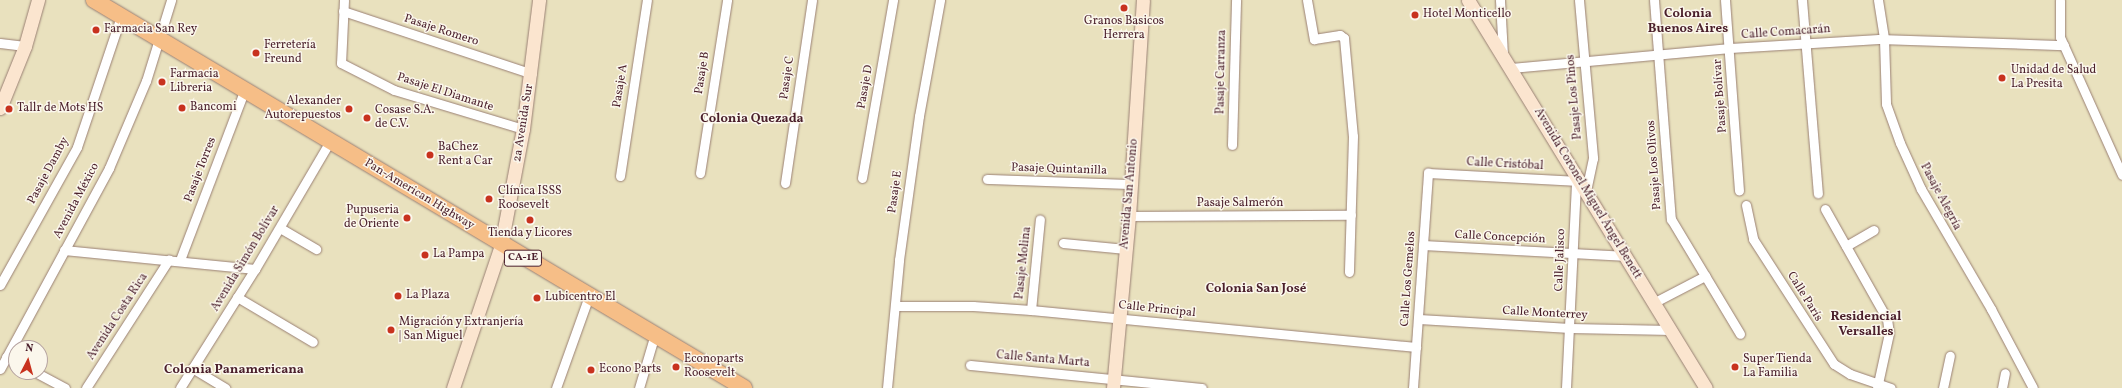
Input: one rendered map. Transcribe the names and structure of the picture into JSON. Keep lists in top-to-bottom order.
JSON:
{
  "streets": {
    "highway": ["Pan-American Highway", "CA-1E"],
    "street": [
      "Pasaje Romero",
      "Calle Comacarán",
      "Pasaje Carranza",
      "Pasaje B",
      "Pasaje C",
      "Pasaje A",
      "Pasaje D",
      "Pasaje El Diamante",
      "Pasaje Bolívar",
      "Pasaje Los Pinos",
      "2a Avenida Sur",
      "Calle Cristóbal",
      "Pasaje Los Olivos",
      "Pasaje Torres",
      "Pasaje Quintanilla",
      "Pasaje Damby",
      "Pasaje E",
      "Avenida San Antonio",
      "Avenida Coronel Miguel Ángel Benett",
      "Pasaje Alegría",
      "Avenida México",
      "Pasaje Salmerón",
      "Calle Concepción",
      "Avenida Simón Bolívar",
      "Calle Jalisco",
      "Pasaje Molina",
      "Calle Los Gemelos",
      "Calle París",
      "Calle Principal",
      "Calle Monterrey",
      "Avenida Costa Rica",
      "Calle Santa Marta"
    ]
  },
  "crossings": [
    ["Pasaje Romero", "Pasaje El Diamante"],
    ["Pasaje Romero", "2a Avenida Sur"],
    ["Calle Comacarán", "Pasaje Bolívar"],
    ["Calle Comacarán", "Pasaje Los Pinos"],
    ["Calle Comacarán", "Pasaje Los Olivos"],
    ["Calle Comacarán", "Avenida Coronel Miguel Ángel Benett"],
    ["Calle Comacarán", "Pasaje Alegría"],
    ["Pasaje El Diamante", "2a Avenida Sur"],
    ["Pasaje Los Pinos", "Calle Cristóbal"],
    ["Pasaje Los Pinos", "Avenida Coronel Miguel Ángel Benett"],
    ["Pasaje Los Pinos", "Calle Jalisco"],
    ["2a Avenida Sur", "Pan-American Highway"],
    ["Calle Cristóbal", "Avenida Coronel Miguel Ángel Benett"],
    ["Calle Cristóbal", "Calle Jalisco"],
    ["Calle Cristóbal", "Calle Los Gemelos"],
    ["Pasaje Torres", "Pan-American Highway"],
    ["Pasaje Quintanilla", "Avenida San Antonio"],
    ["Pasaje Damby", "Pan-American Highway"],
    ["Pasaje E", "Calle Principal"],
    ["Avenida San Antonio", "Pasaje Salmerón"],
    ["Avenida San Antonio", "Calle Principal"],
    ["Avenida San Antonio", "Calle Santa Marta"],
    ["Avenida Coronel Miguel Ángel Benett", "Calle Concepción"],
    ["Avenida Coronel Miguel Ángel Benett", "Calle Jalisco"],
    ["Avenida Coronel Miguel Ángel Benett", "Calle Monterrey"],
    ["Pan-American Highway", "Avenida México"],
    ["Pan-American Highway", "Avenida Simón Bolívar"],
    ["Calle Concepción", "Calle Jalisco"],
    ["Calle Concepción", "Calle Los Gemelos"],
    ["Calle Jalisco", "Calle Monterrey"],
    ["Pasaje Molina", "Calle Principal"],
    ["Calle Los Gemelos", "Calle Principal"],
    ["Calle Los Gemelos", "Calle Monterrey"]
  ],
  "districts": [
    "Colonia Buenos Aires",
    "Colonia Quezada",
    "Colonia San José",
    "Residencial Versalles",
    "Colonia Panamericana"
  ],
  "places": [
    "Granos Basicos Herrera",
    "Hotel Monticello",
    "Farmacia San Rey",
    "Ferretería Freund",
    "Unidad de Salud La Presita",
    "Farmacia Libreria",
    "Bancomi",
    "Tallr de Mots HS",
    "Alexander Autorepuestos",
    "Cosase S.A. de C.V.",
    "BaChez Rent a Car",
    "Clínica ISSS Roosevelt",
    "Pupuseria de Oriente",
    "Tienda y Licores",
    "La Pampa",
    "La Plaza",
    "Lubicentro El",
    "Migración y Extranjería | San Miguel",
    "Econoparts Roosevelt",
    "Super Tienda La Familia",
    "Econo Parts"
  ],
  "north": "top"
}
